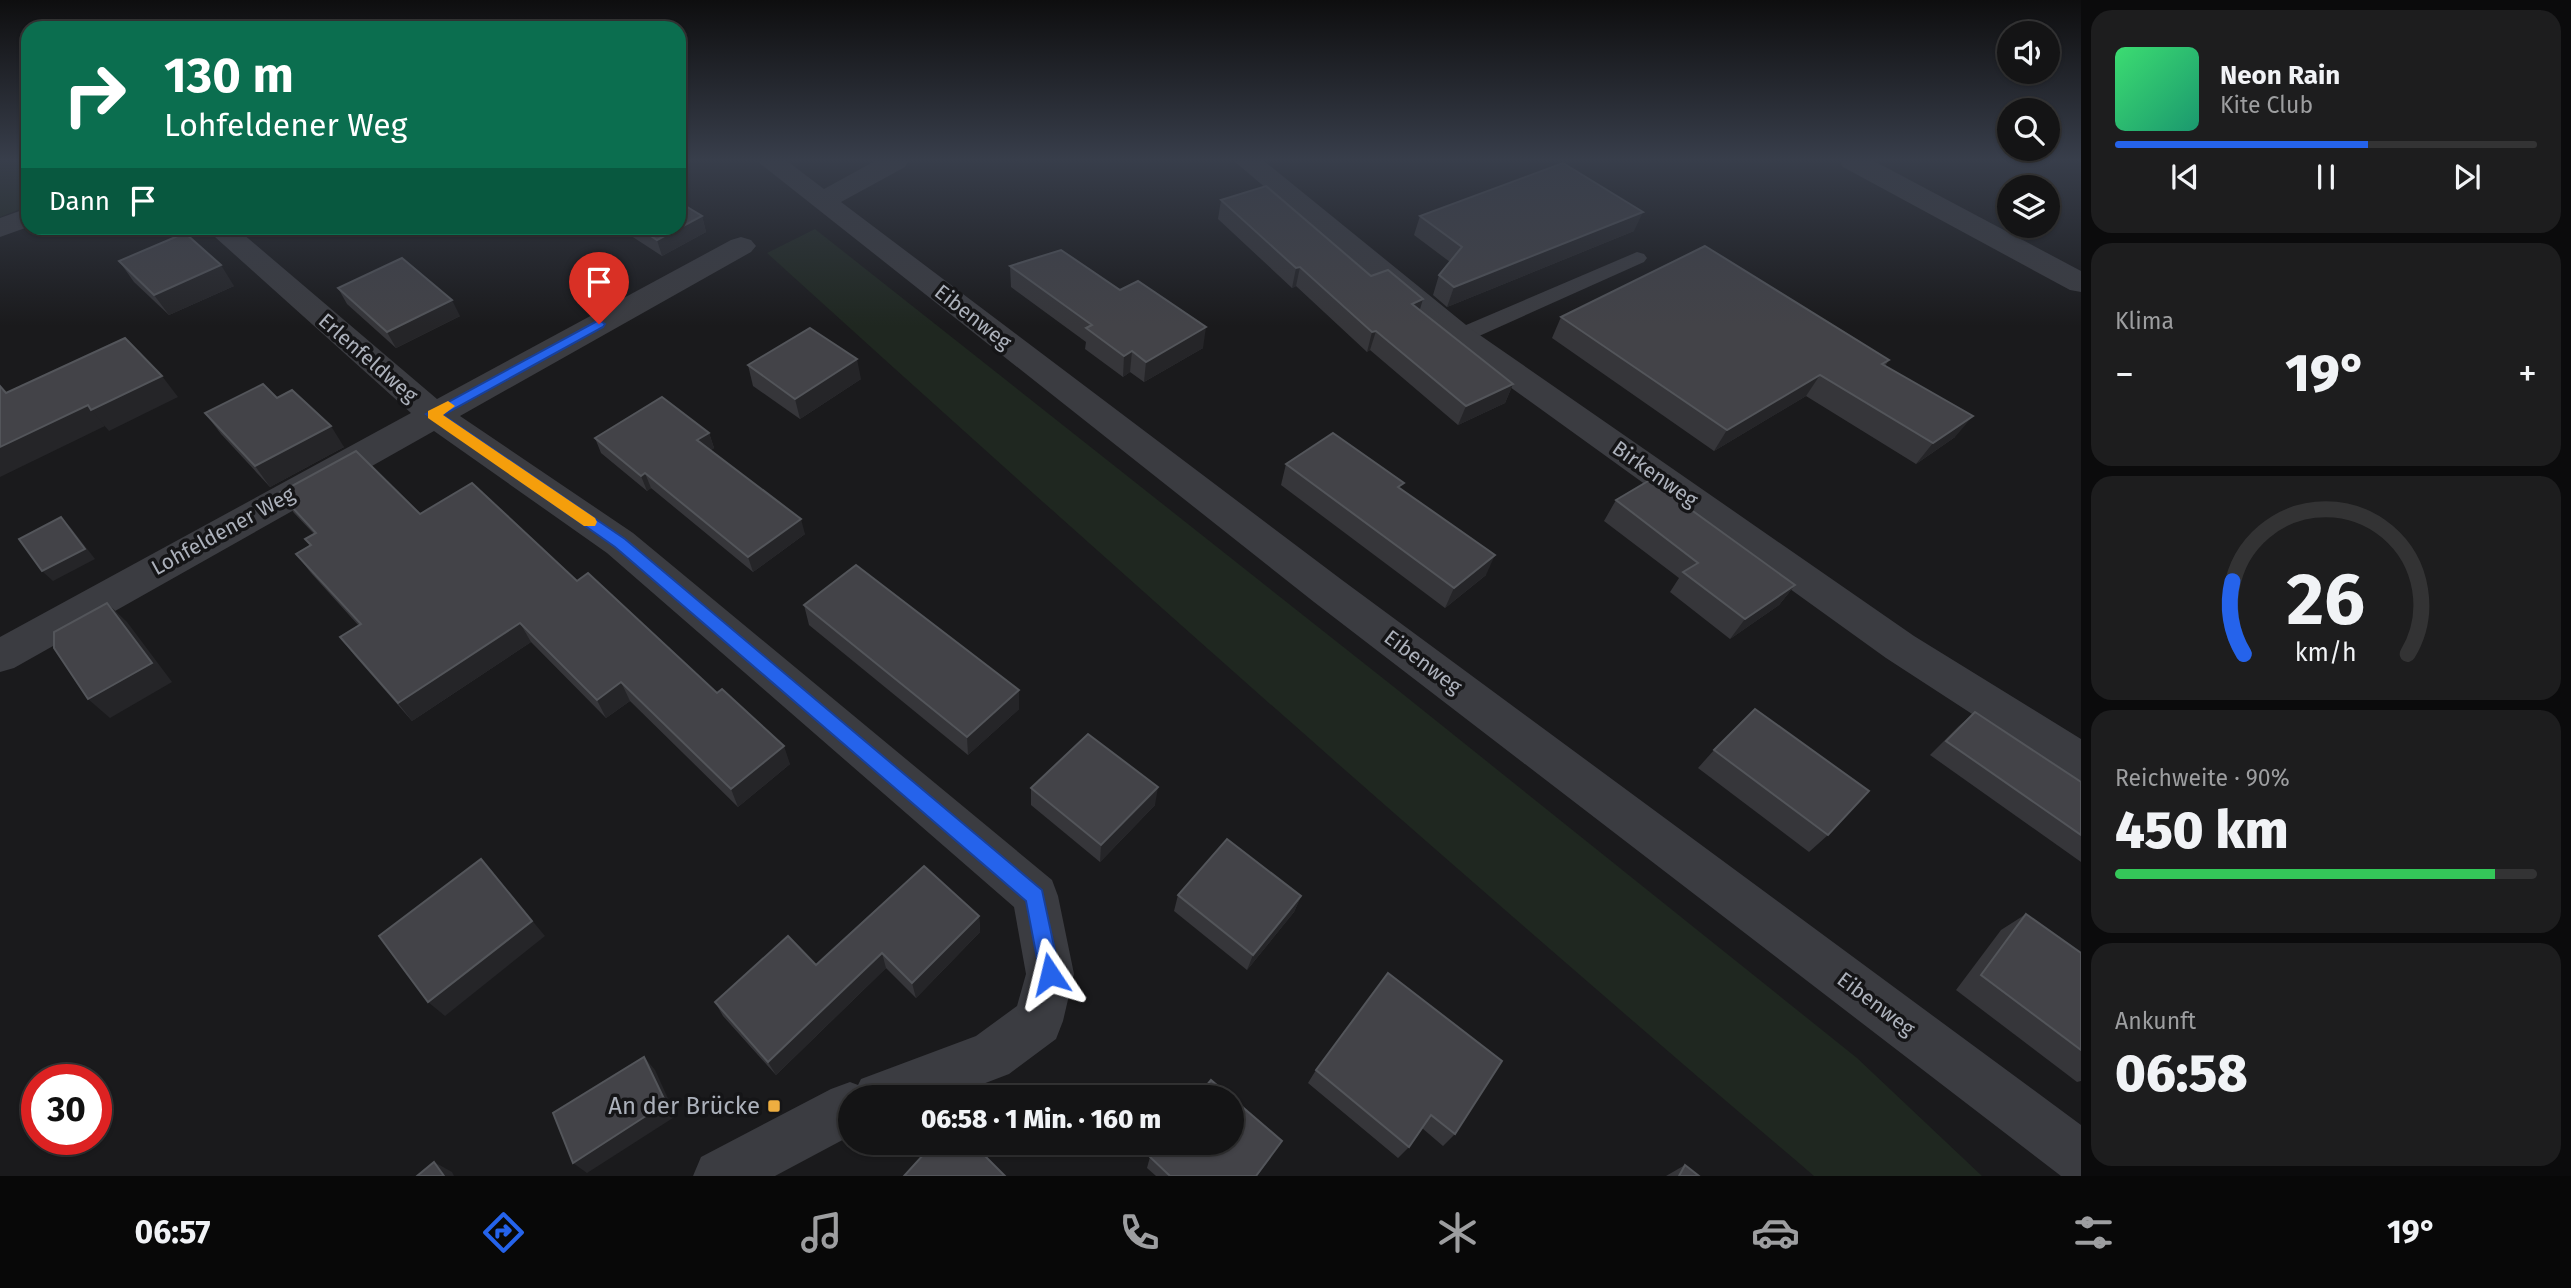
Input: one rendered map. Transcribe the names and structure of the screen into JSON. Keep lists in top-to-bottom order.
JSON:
{
  "streets": {
    "street": [
      "Eibenweg",
      "Erlenfeldweg",
      "Birkenweg",
      "Lohfeldener Weg"
    ]
  },
  "crossings": [
    ["Erlenfeldweg", "Lohfeldener Weg"]
  ],
  "places": {
    "transit": ["An der Brücke"]
  },
  "page": {
    "turn": ["130 m", "Lohfeldener Weg"],
    "song": ["Neon Rain", "Kite Club"],
    "then": "Dann",
    "tile": [
      "Klima",
      ["Reichweite · 90%", "450 km"],
      ["Ankunft", "06:58"]
    ],
    "heat": ["−", "19°", "+"],
    "limit": "30",
    "trip": "06:58 · 1 Min. · 160 m",
    "tabs": ["06:57", "19°"],
    "gauge": ["26", "km/h"]
  }
}
